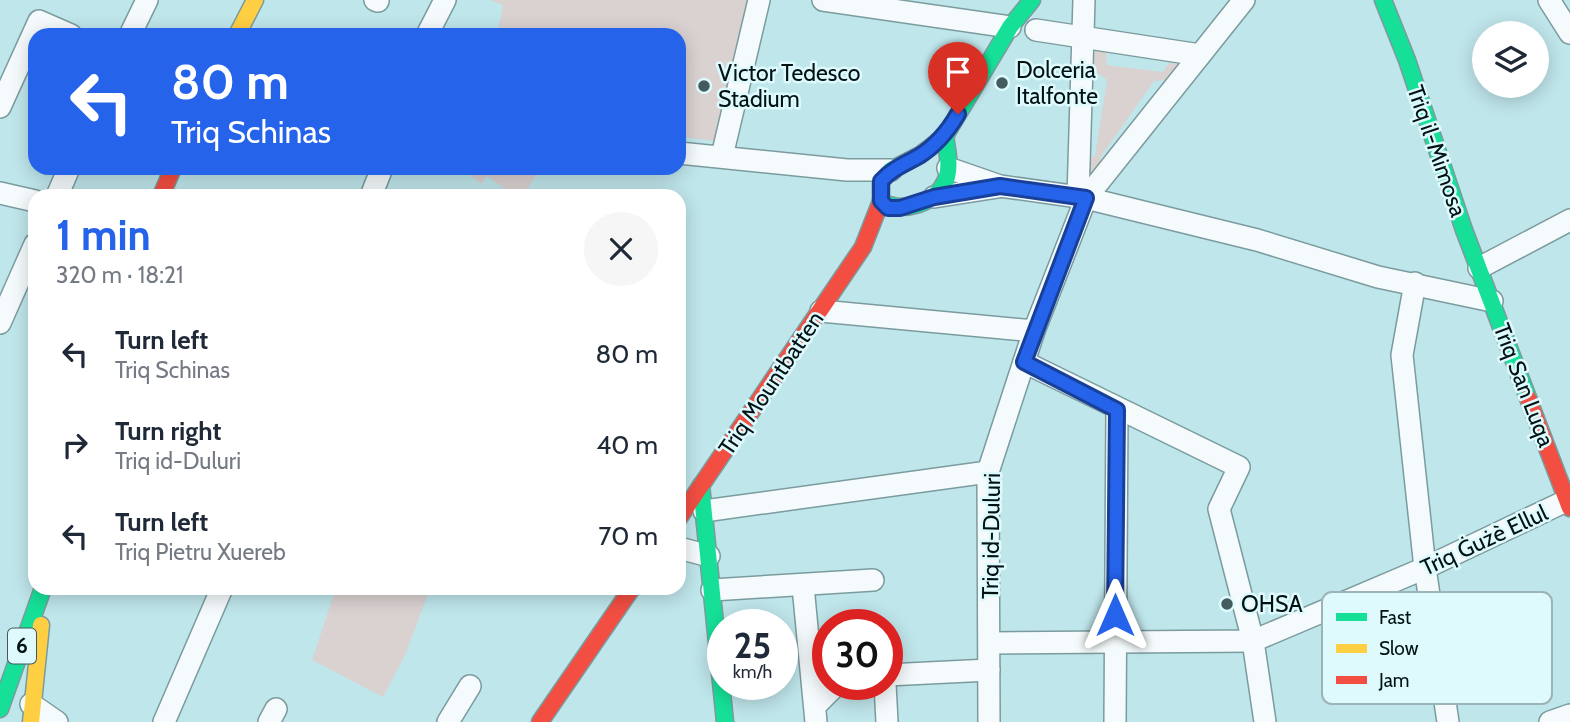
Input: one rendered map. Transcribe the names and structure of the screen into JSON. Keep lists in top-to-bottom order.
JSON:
{
  "streets": {
    "main road": [
      "Triq il-Mimosa",
      "Triq Mountbatten",
      "Triq San Luqa",
      "6"
    ],
    "street": ["Triq id-Duluri", "Triq Ġużè Ellul"]
  },
  "crossings": [
    ["Triq il-Mimosa", "Triq San Luqa"],
    ["Triq San Luqa", "Triq Ġużè Ellul"],
    ["Triq id-Duluri", "Triq Ġużè Ellul"]
  ],
  "places": ["Dolceria Italfonte", "Victor Tedesco Stadium", "OHSA"],
  "legend": ["Fast", "Slow", "Jam"],
  "page": {
    "turn": ["80 m", "Triq Schinas"],
    "heading": ["1 min", "320 m · 18:21"],
    "list": [
      {
        "name": "Turn left",
        "note": "Triq Schinas",
        "value": "80 m"
      },
      {
        "name": "Turn right",
        "note": "Triq id-Duluri",
        "value": "40 m"
      },
      {
        "name": "Turn left",
        "note": "Triq Pietru Xuereb",
        "value": "70 m"
      }
    ],
    "speed": "25 km/h",
    "limit": "30"
  }
}
